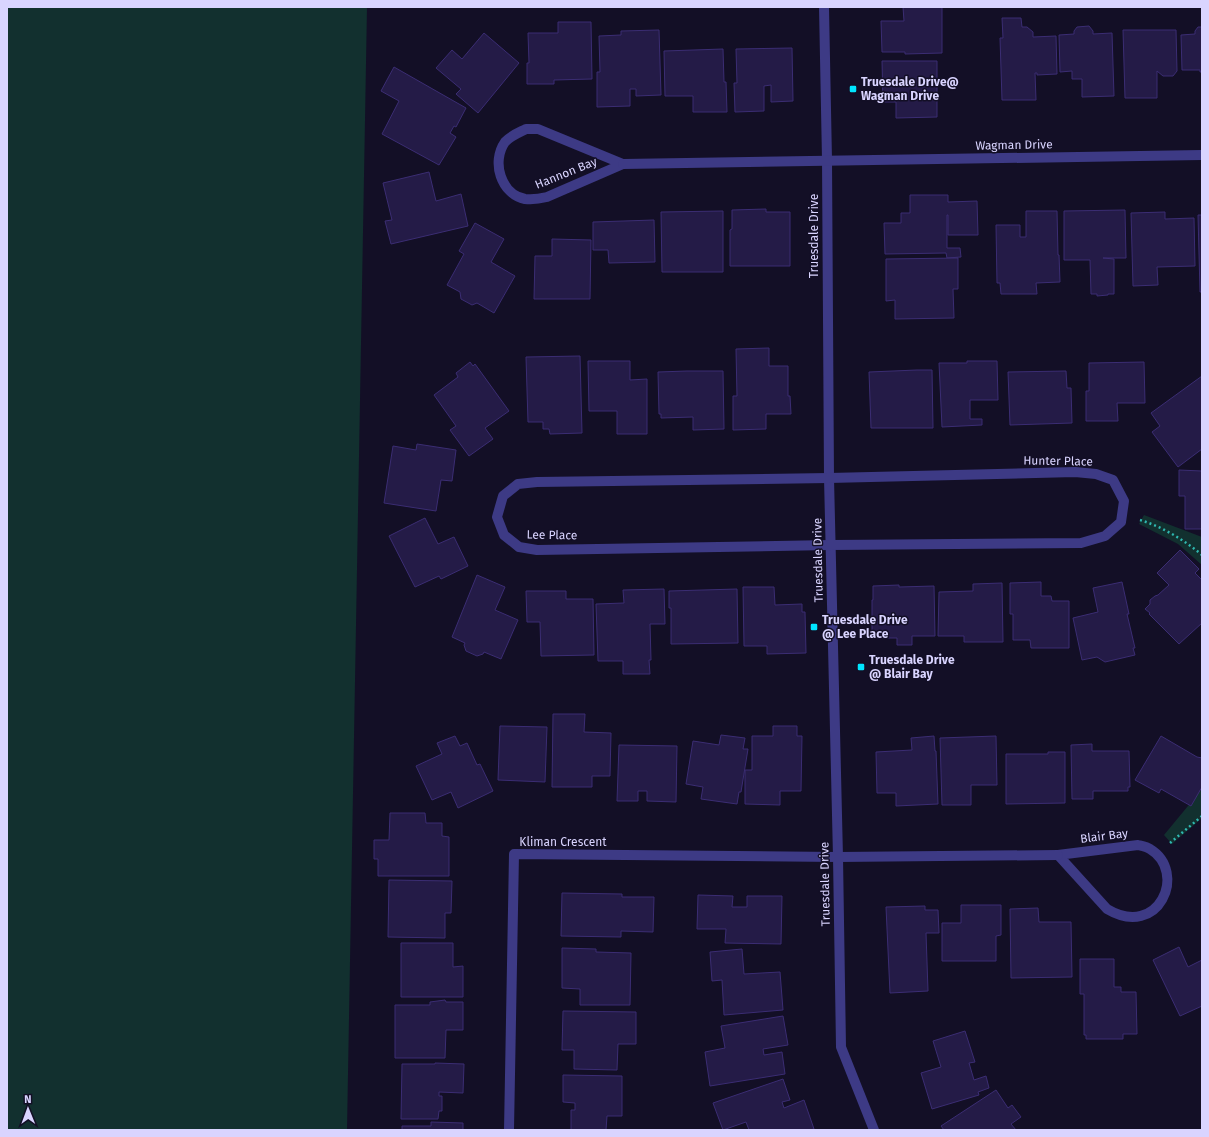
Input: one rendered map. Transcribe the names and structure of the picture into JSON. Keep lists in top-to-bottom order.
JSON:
{
  "streets": {
    "street": [
      "Wagman Drive",
      "Hannon Bay",
      "Truesdale Drive",
      "Hunter Place",
      "Lee Place",
      "Blair Bay",
      "Kliman Crescent"
    ]
  },
  "crossings": [
    ["Wagman Drive", "Hannon Bay"],
    ["Wagman Drive", "Truesdale Drive"],
    ["Hannon Bay", "Truesdale Drive"],
    ["Truesdale Drive", "Hunter Place"],
    ["Truesdale Drive", "Lee Place"],
    ["Truesdale Drive", "Blair Bay"],
    ["Truesdale Drive", "Kliman Crescent"],
    ["Hunter Place", "Lee Place"],
    ["Blair Bay", "Kliman Crescent"]
  ],
  "places": {
    "transit": ["Truesdale Drive@ Wagman Drive", "Truesdale Drive @ Lee Place", "Truesdale Drive @ Blair Bay"]
  },
  "north": "top"
}
